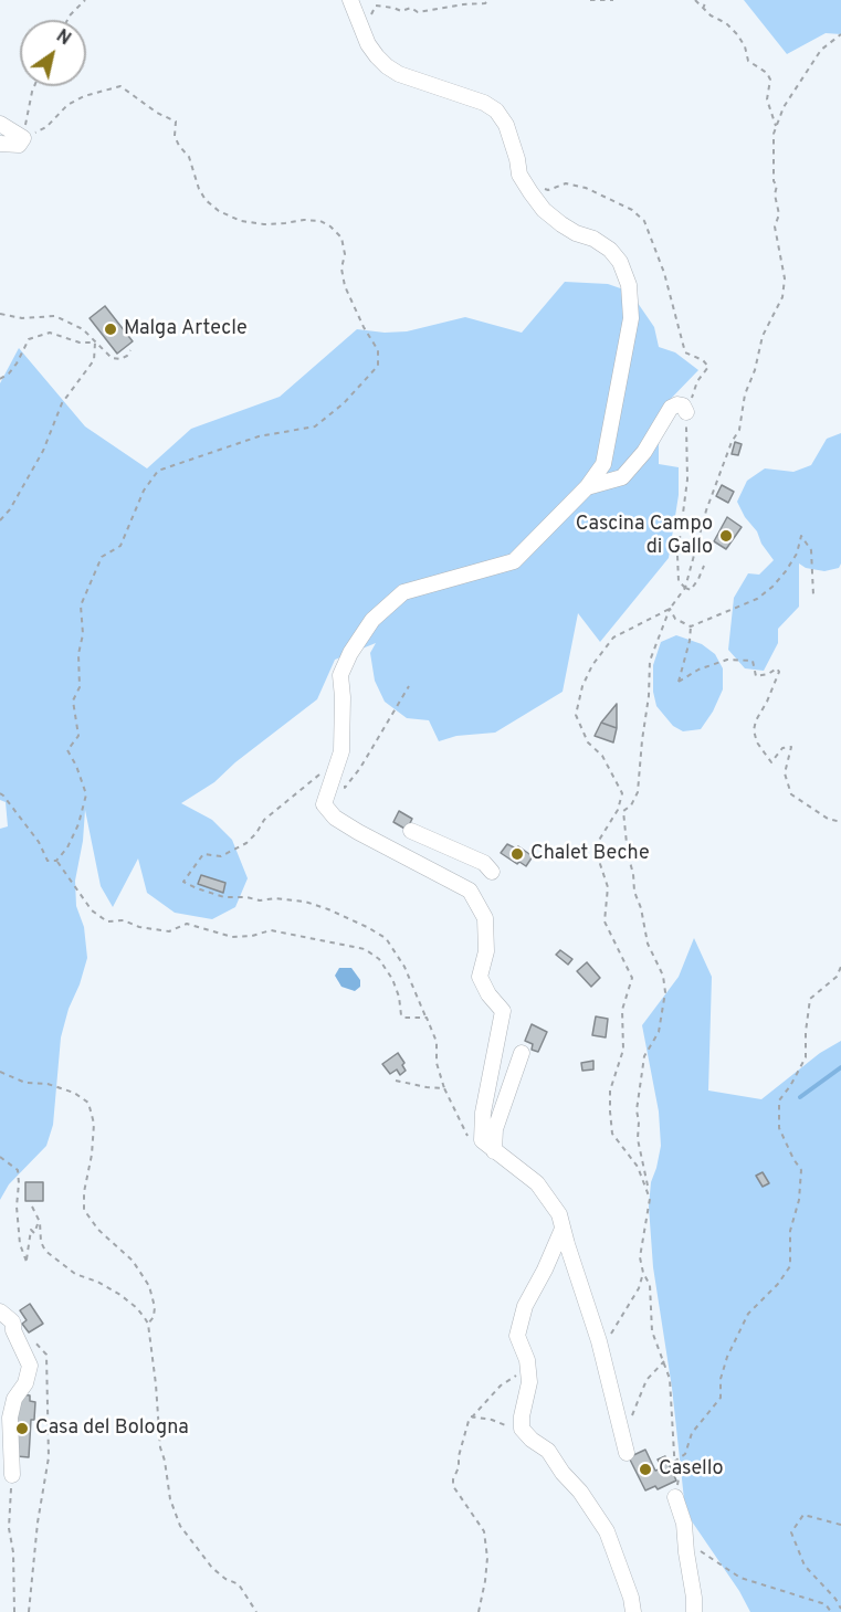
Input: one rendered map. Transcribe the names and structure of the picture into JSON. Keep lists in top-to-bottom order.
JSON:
{
  "places": [
    "Malga Artecle",
    "Cascina Campo di Gallo",
    "Chalet Beche",
    "Casa del Bologna",
    "Casello"
  ],
  "north": "top right"
}
